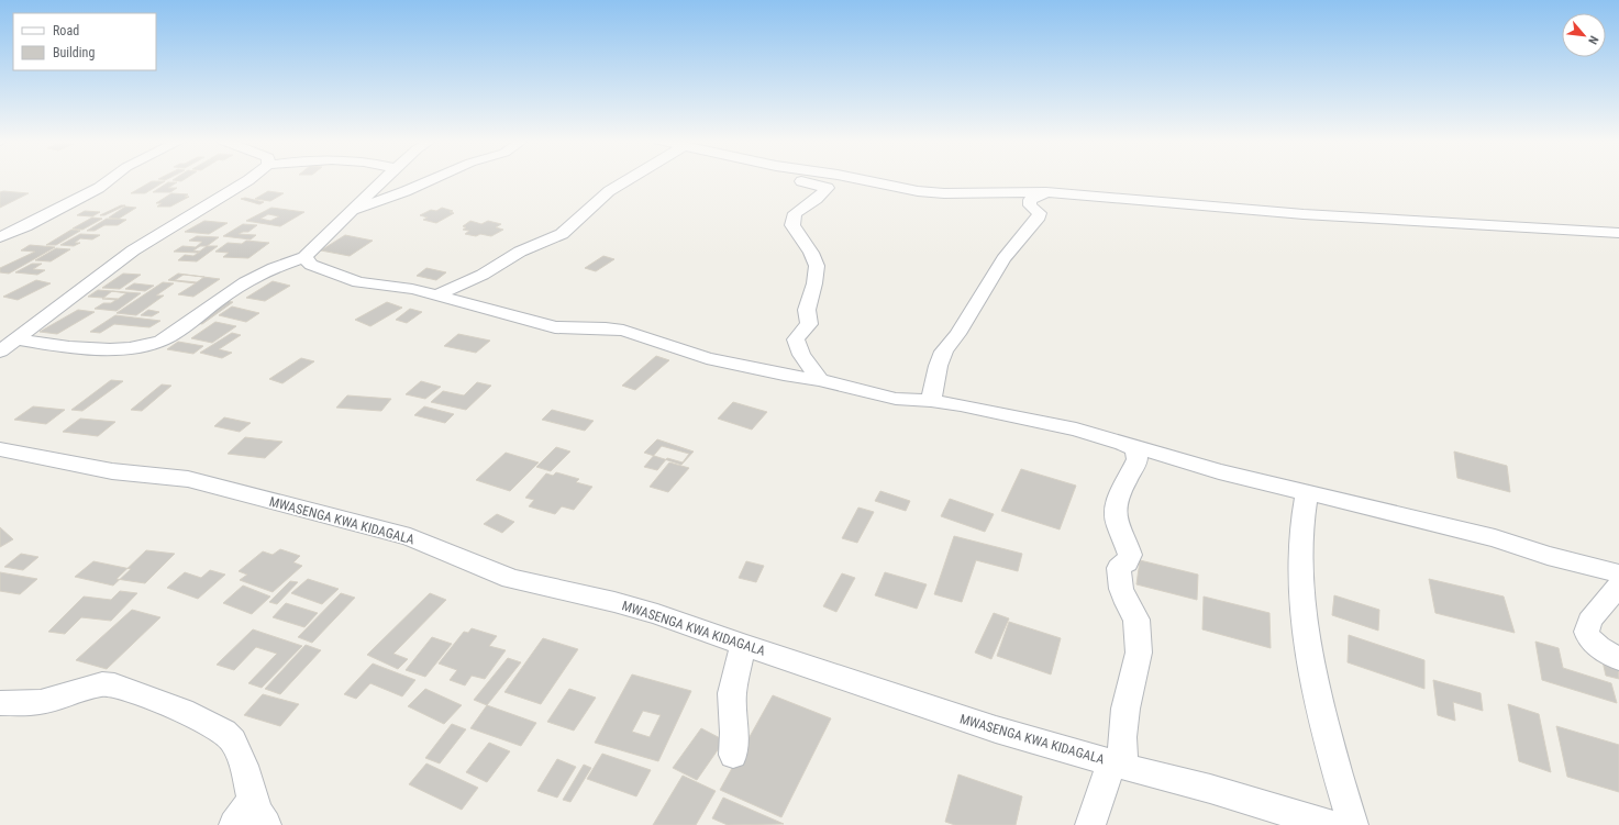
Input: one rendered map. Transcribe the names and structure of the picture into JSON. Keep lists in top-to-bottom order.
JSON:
{
  "streets": {
    "street": ["MWASENGA KWA KIDAGALA"]
  },
  "legend": ["Road", "Building"],
  "north": "bottom right"
}
